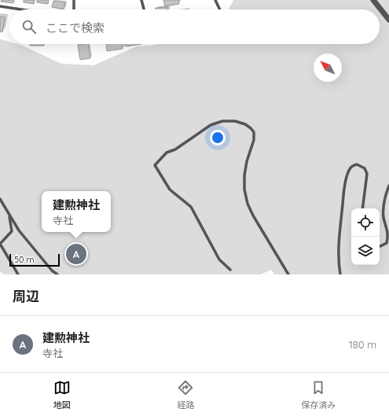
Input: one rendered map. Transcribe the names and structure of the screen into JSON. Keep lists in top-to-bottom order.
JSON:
{
  "scale_bar": "50 m",
  "north": "top left",
  "page": {
    "search": "ここで検索",
    "popup": ["建勲神社", "寺社"],
    "pins": "A",
    "scale": "50 m",
    "heading": "周辺",
    "list": [
      {
        "mark": "A",
        "name": "建勲神社",
        "note": "寺社",
        "value": "180 m"
      }
    ],
    "nav": ["地図", "経路", "保存済み"]
  }
}
